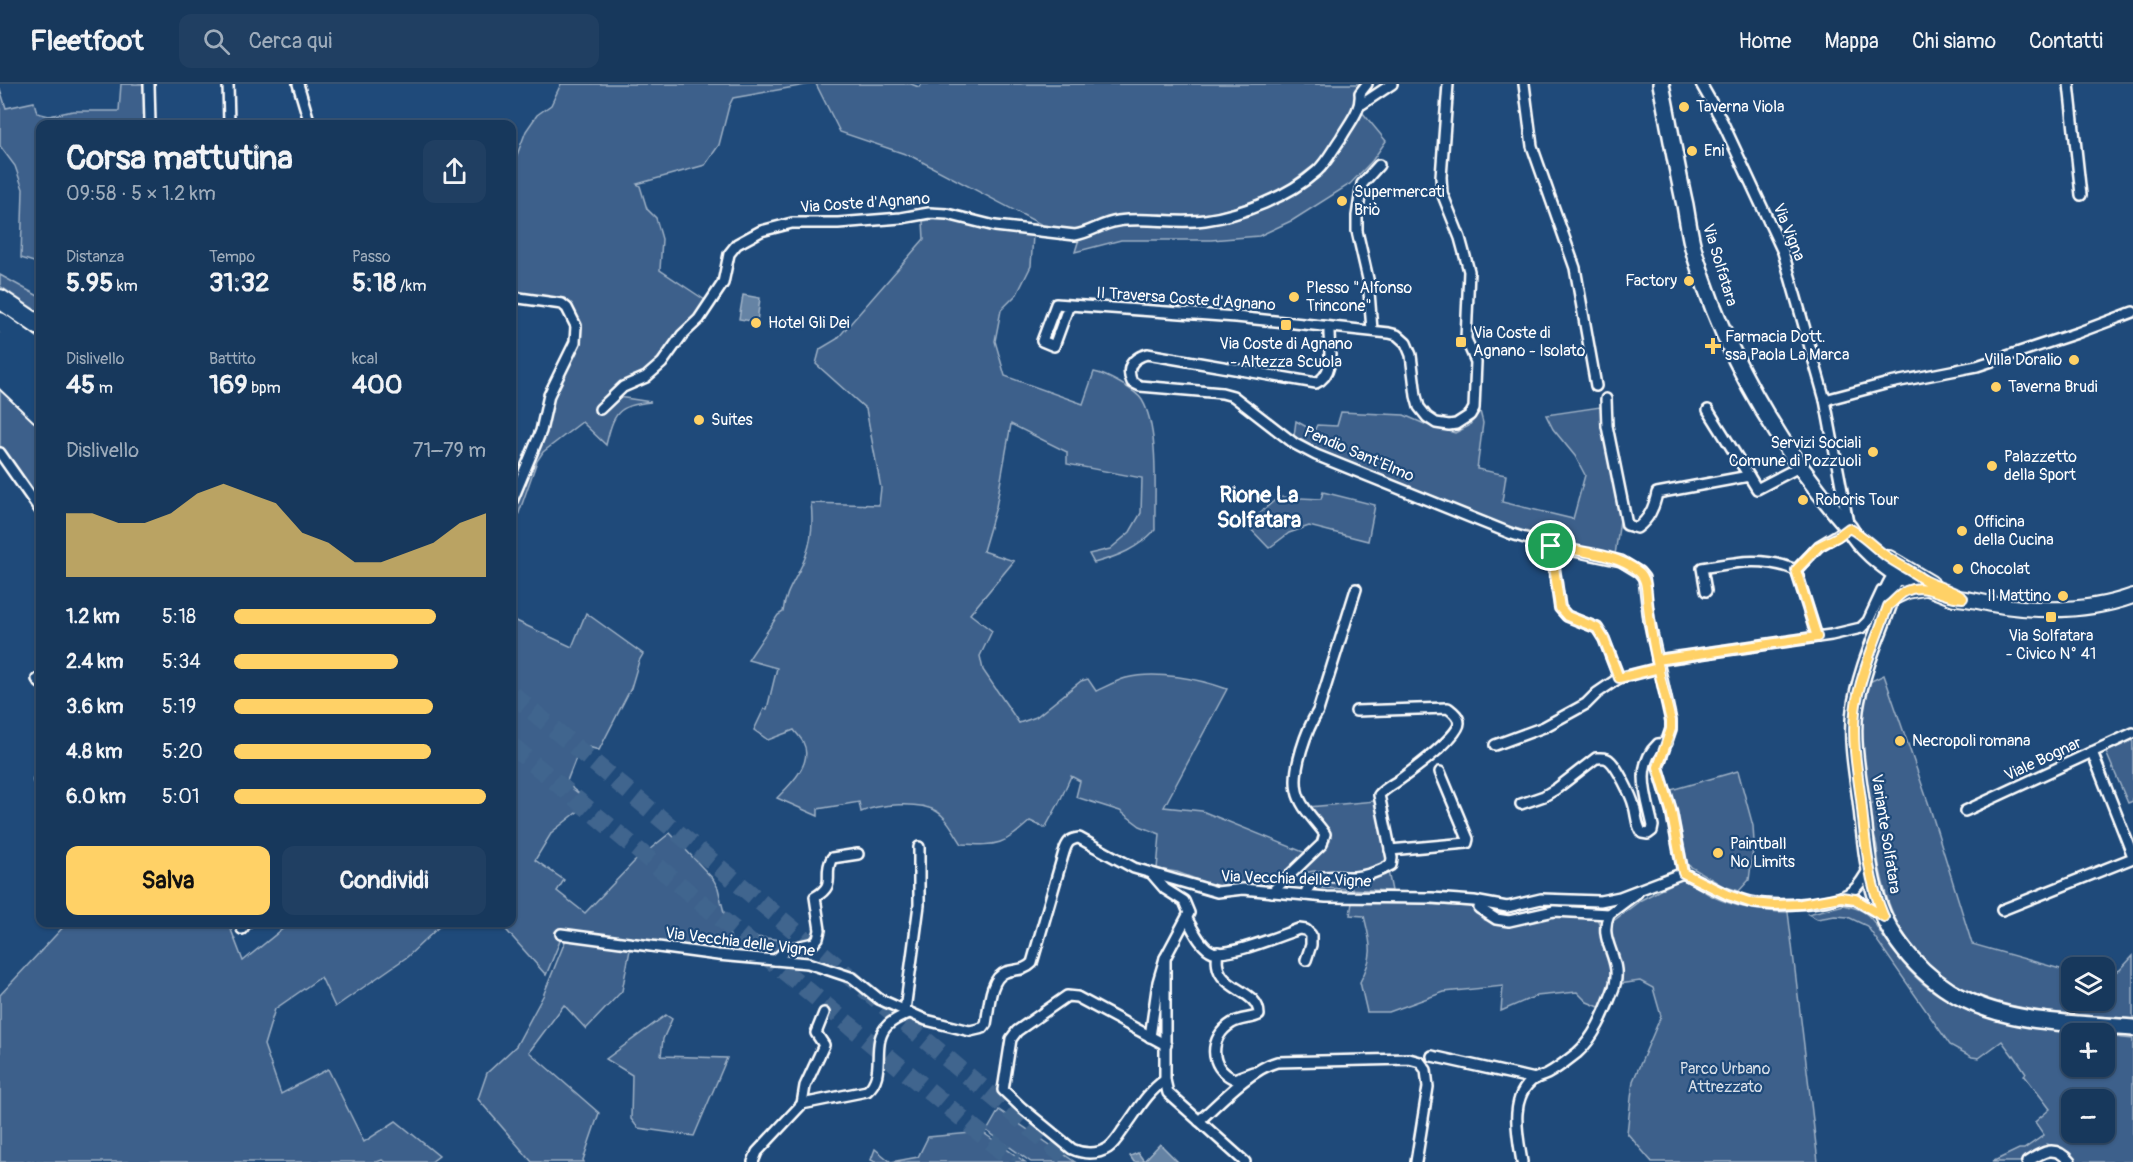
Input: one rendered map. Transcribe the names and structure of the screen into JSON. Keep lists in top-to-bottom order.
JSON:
{
  "streets": {
    "main road": ["Via Solfatara", "Variante Solfatara"],
    "street": [
      "Via Coste d'Agnano",
      "Via Vigna",
      "II Traversa Coste d'Agnano",
      "Pendio Sant'Elmo",
      "Viale Bognar",
      "Via Vecchia delle Vigne"
    ]
  },
  "crossings": [
    ["Via Vigna", "Via Solfatara"],
    ["II Traversa Coste d'Agnano", "Pendio Sant'Elmo"]
  ],
  "districts": ["Rione La Solfatara"],
  "parks": ["Parco Urbano Attrezzato"],
  "places": {
    "other": [
      "Taverna Viola",
      "Eni",
      "Supermercati Briò",
      "Factory",
      "Plesso \"Alfonso Trincone\"",
      "Hotel Gli Dei",
      "Villa Doralio",
      "Taverna Brudi",
      "Suites",
      "Servizi Sociali Comune di Pozzuoli",
      "Palazzetto della Sport",
      "Roboris Tour",
      "Officina della Cucina",
      "Chocolat",
      "Il Mattino",
      "Necropoli romana",
      "Paintball No Limits"
    ],
    "transit": ["Via Coste di Agnano - Altezza Scuola", "Via Coste di Agnano - Isolato", "Via Solfatara - Civico N° 41"],
    "health": ["Farmacia Dott. ssa Paola La Marca"]
  },
  "page": {
    "header": "Fleetfoot",
    "search": "Cerca qui",
    "nav": [
      "Home",
      "Mappa",
      "Chi siamo",
      "Contatti"
    ],
    "heading": ["Corsa mattutina", "09:58 · 5 × 1.2 km"],
    "stats": [
      ["Distanza", "5.95 km"],
      ["Tempo", "31:32"],
      ["Passo", "5:18 /km"],
      ["Dislivello", "45 m"],
      ["Battito", "169 bpm"],
      ["kcal", "400"]
    ],
    "chart": ["Dislivello", "71–79 m"],
    "list": [
      {
        "name": "1.2 km",
        "note": "5:18"
      },
      {
        "name": "2.4 km",
        "note": "5:34"
      },
      {
        "name": "3.6 km",
        "note": "5:19"
      },
      {
        "name": "4.8 km",
        "note": "5:20"
      },
      {
        "name": "6.0 km",
        "note": "5:01"
      }
    ],
    "buttons": ["Salva", "Condividi"],
    "map_buttons": ["+", "−"]
  }
}
